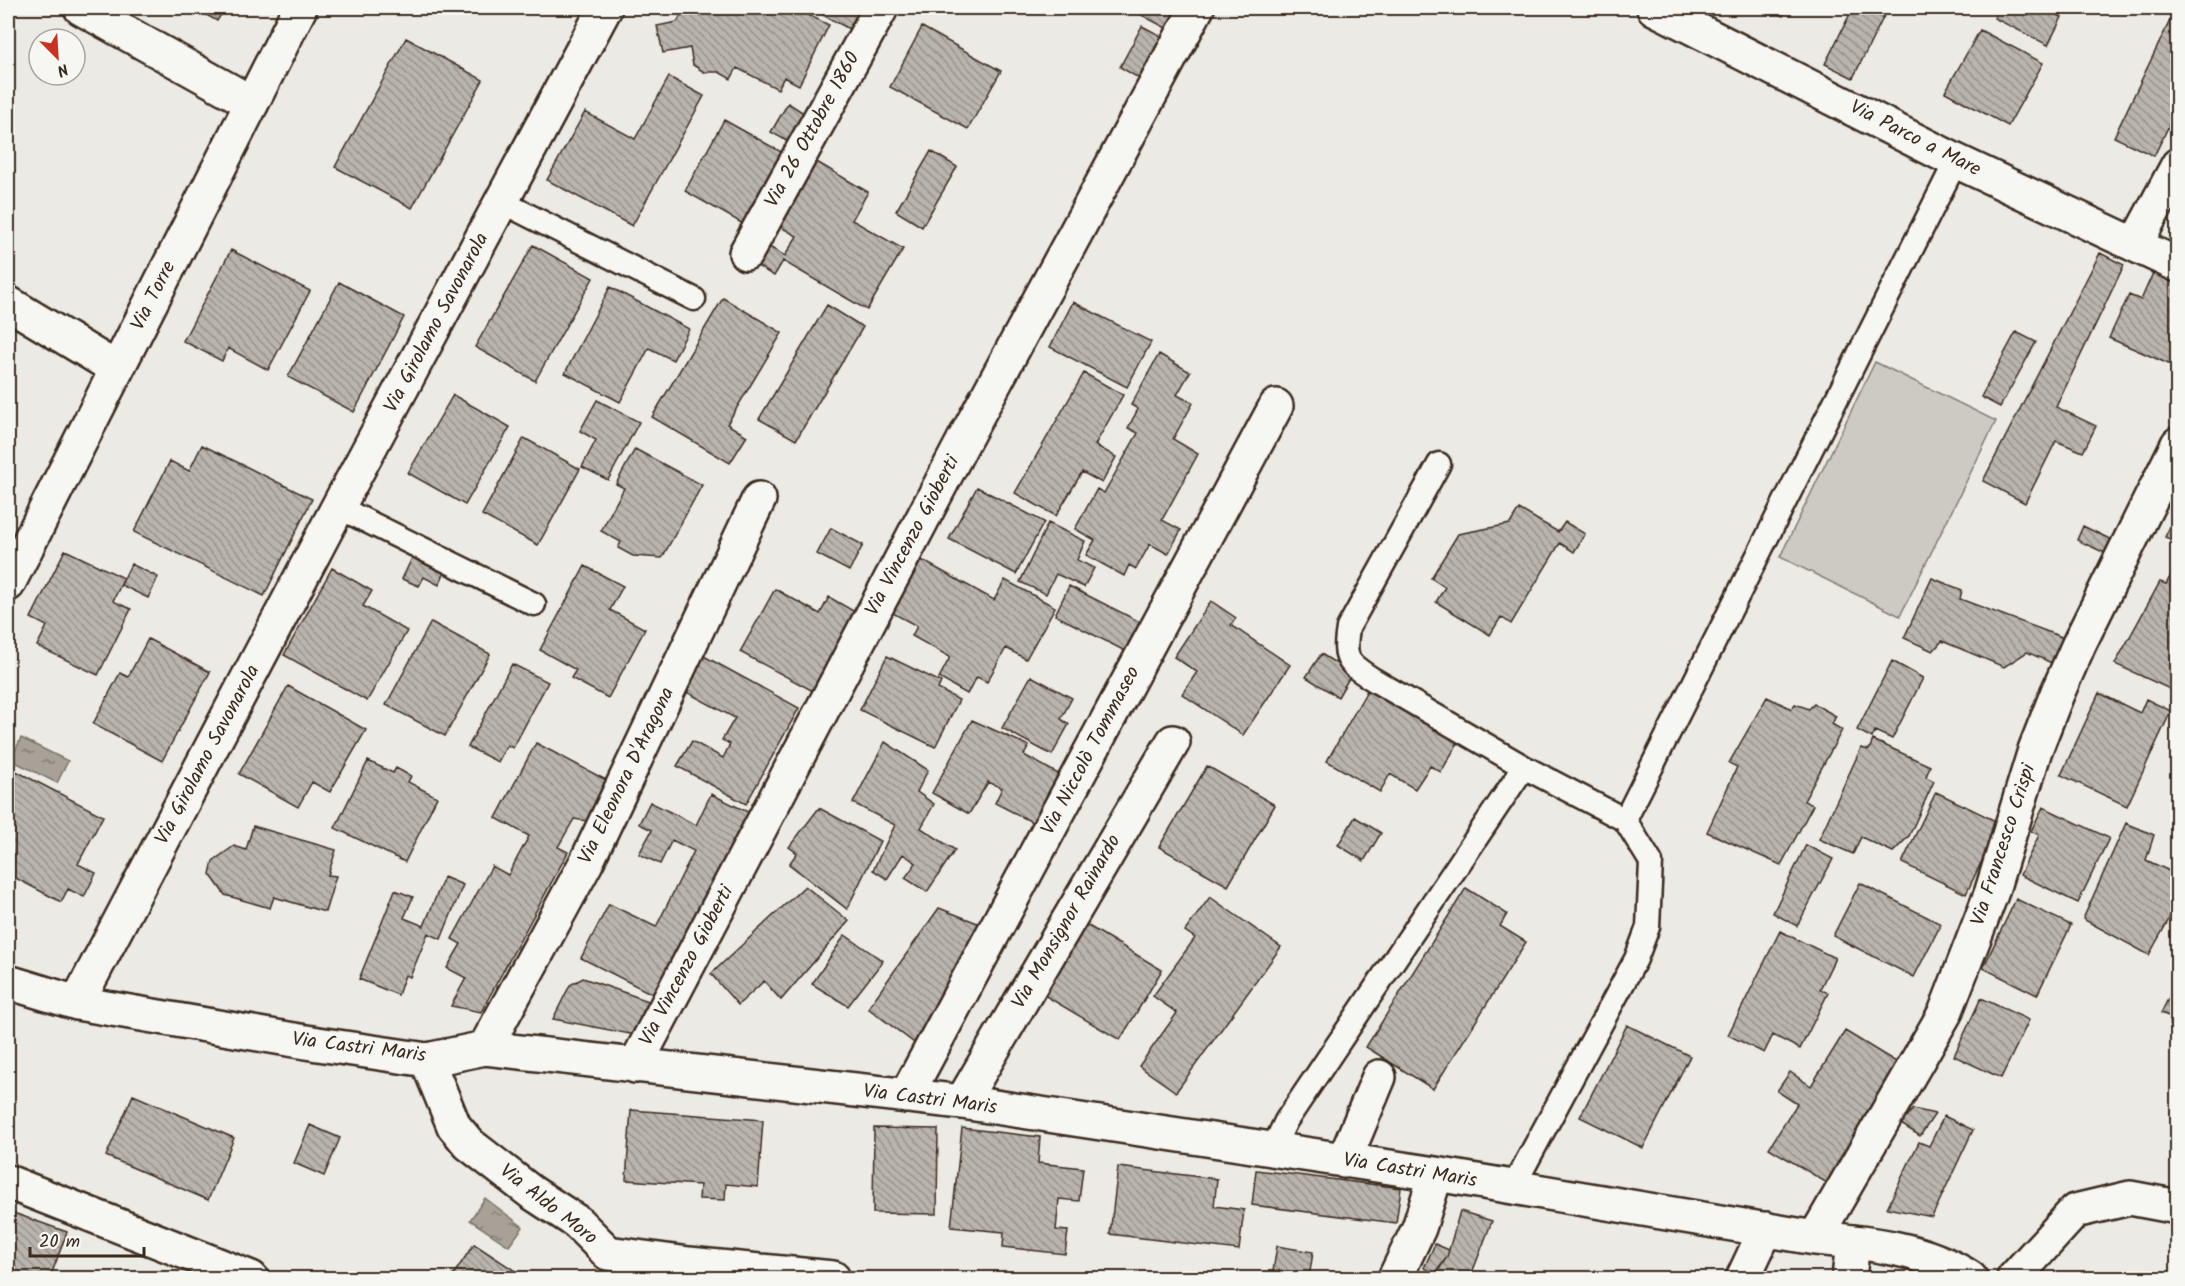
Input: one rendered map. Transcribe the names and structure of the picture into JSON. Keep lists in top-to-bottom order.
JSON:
{
  "streets": {
    "street": [
      "Via 26 Ottobre 1860",
      "Via Parco a Mare",
      "Via Torre",
      "Via Girolamo Savonarola",
      "Via Vincenzo Gioberti",
      "Via Niccolò Tommaseo",
      "Via Eleonora D'Aragona",
      "Via Francesco Crispi",
      "Via Monsignor Rainardo",
      "Via Castri Maris",
      "Via Aldo Moro"
    ]
  },
  "crossings": [
    ["Via Girolamo Savonarola", "Via Castri Maris"],
    ["Via Vincenzo Gioberti", "Via Castri Maris"],
    ["Via Niccolò Tommaseo", "Via Castri Maris"],
    ["Via Eleonora D'Aragona", "Via Castri Maris"],
    ["Via Francesco Crispi", "Via Castri Maris"],
    ["Via Monsignor Rainardo", "Via Castri Maris"],
    ["Via Castri Maris", "Via Aldo Moro"]
  ],
  "scale_bar": "20 m",
  "north": "bottom right"
}
